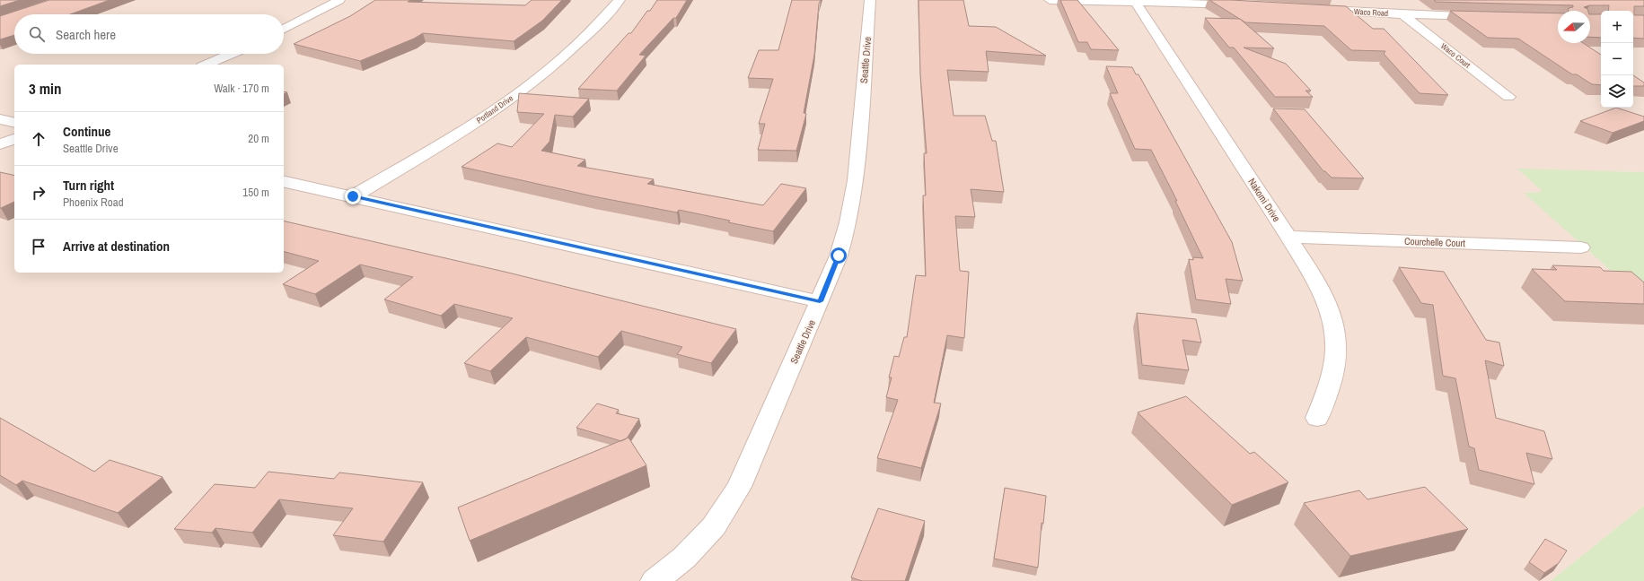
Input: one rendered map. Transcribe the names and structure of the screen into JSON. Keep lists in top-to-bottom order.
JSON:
{
  "streets": {
    "street": [
      "Waco Road",
      "Waco Court",
      "Seattle Drive",
      "Portland Drive",
      "Nakomi Drive",
      "Courchelle Court"
    ]
  },
  "crossings": [
    ["Waco Road", "Waco Court"],
    ["Nakomi Drive", "Courchelle Court"]
  ],
  "north": "left",
  "page": {
    "map_buttons": ["+", "−"],
    "search": "Search here",
    "heading": ["3 min", "Walk · 170 m"],
    "list": [
      ["Continue", "Seattle Drive", "20 m"],
      ["Turn right", "Phoenix Road", "150 m"],
      "Arrive at destination"
    ]
  }
}
